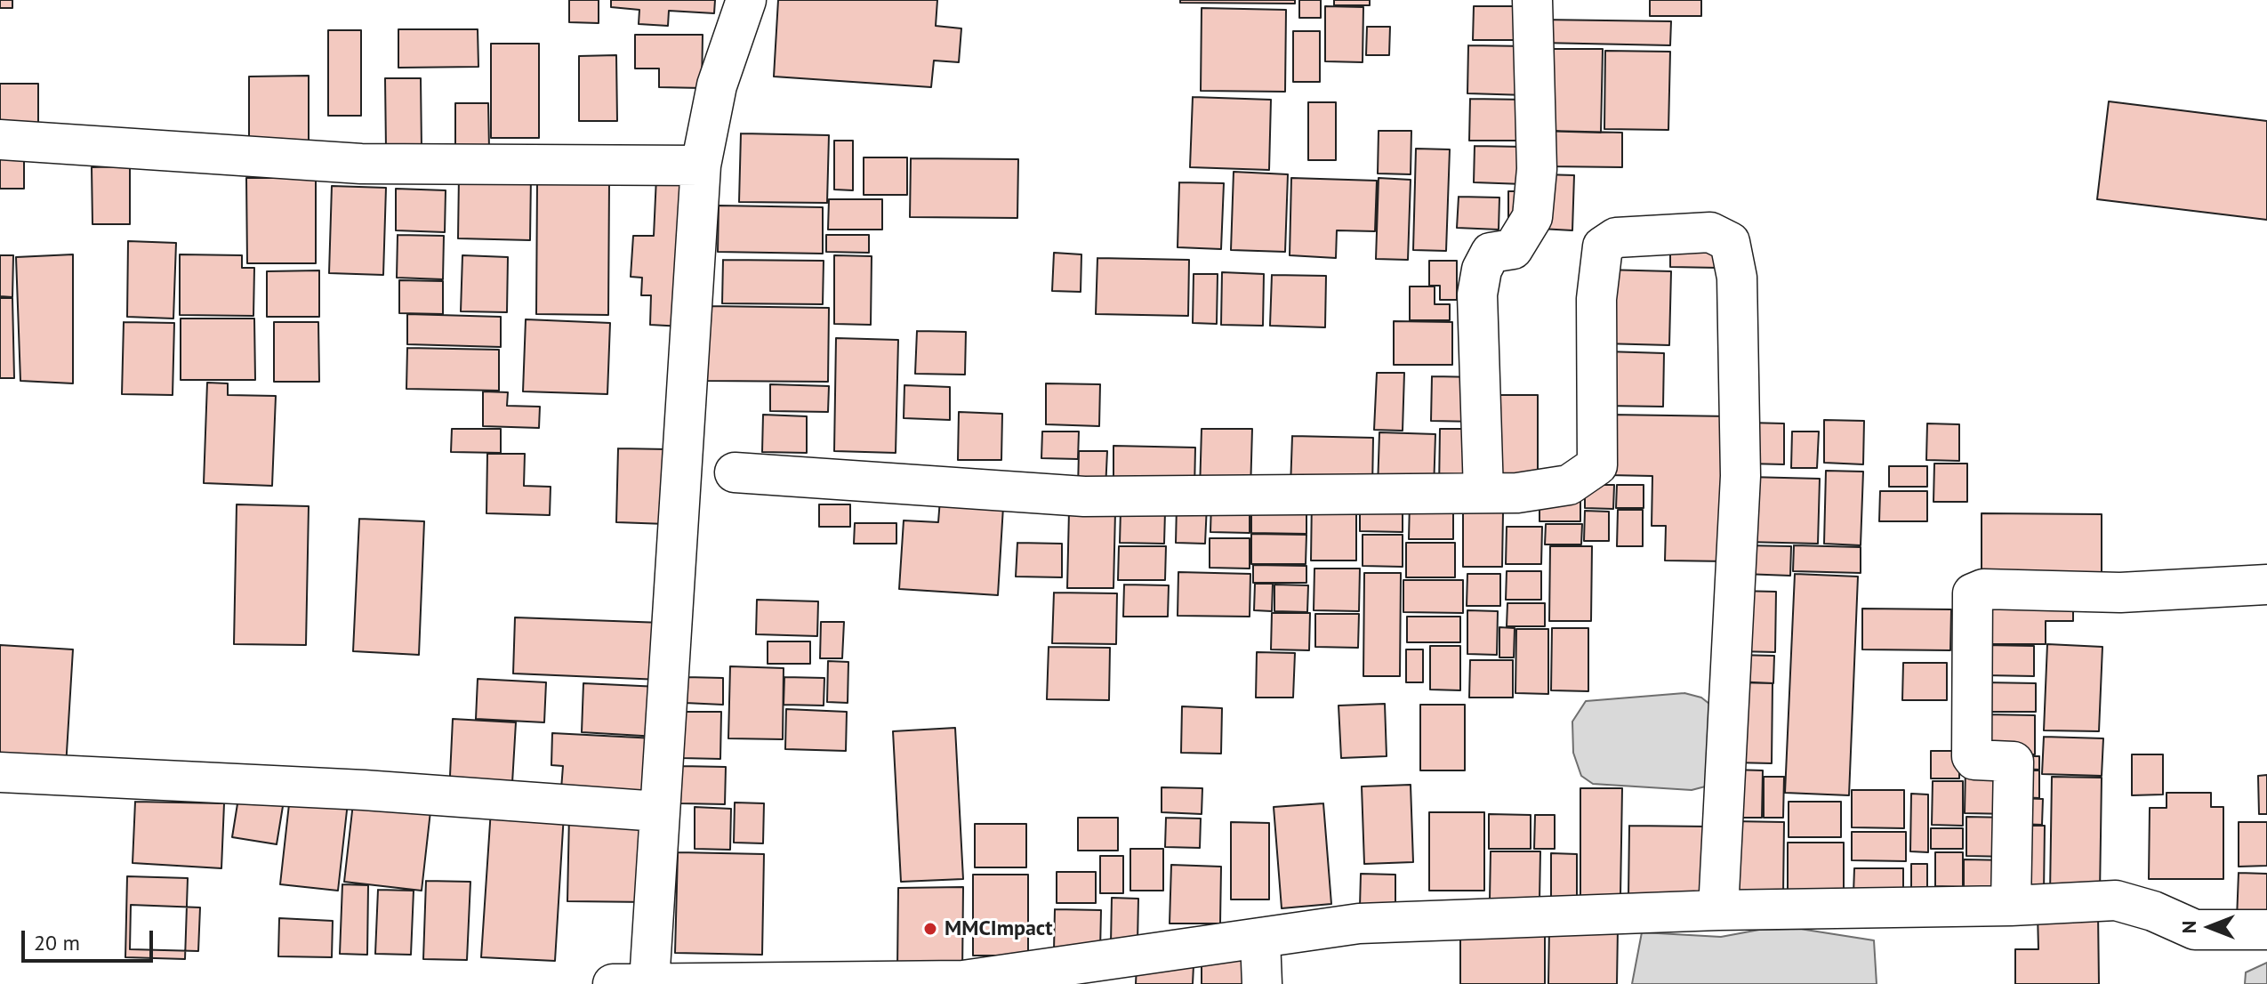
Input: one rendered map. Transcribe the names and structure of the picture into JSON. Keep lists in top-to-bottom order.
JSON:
{
  "places": ["MMCImpact"],
  "scale_bar": "20 m",
  "north": "left"
}
